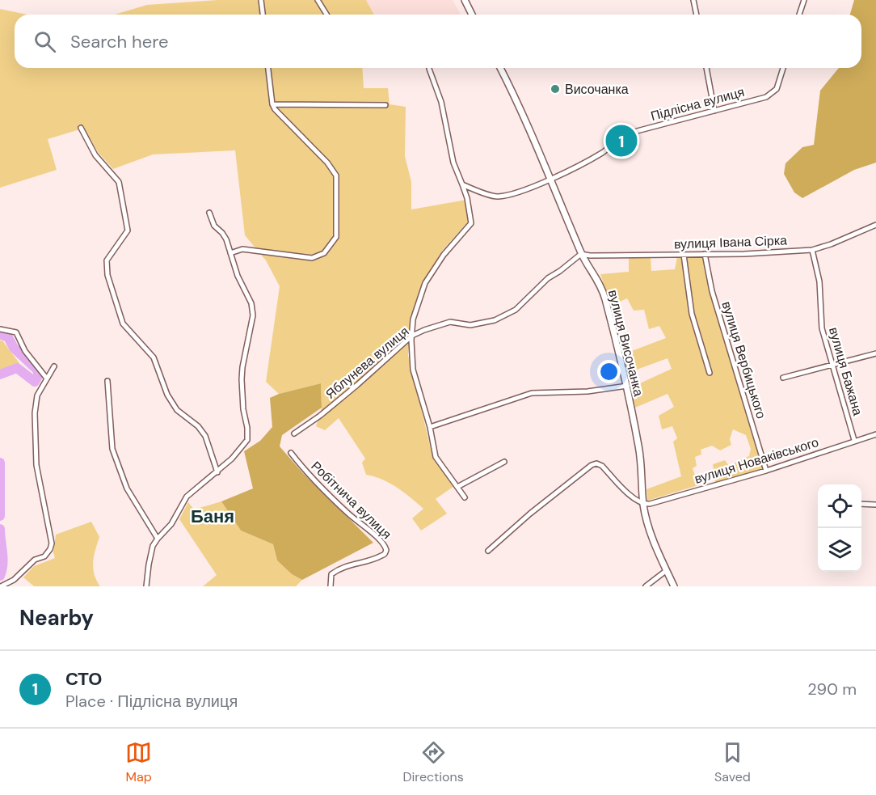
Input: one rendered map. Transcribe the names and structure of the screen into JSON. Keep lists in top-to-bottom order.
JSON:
{
  "streets": {
    "street": [
      "Підлісна вулиця",
      "вулиця Івана Сірка",
      "вулиця Височанка",
      "вулиця Вербицького",
      "Яблунева вулиця",
      "вулиця Бажана",
      "вулиця Новаківського",
      "Робітнича вулиця"
    ]
  },
  "crossings": [
    ["Підлісна вулиця", "вулиця Височанка"],
    ["вулиця Івана Сірка", "вулиця Височанка"],
    ["вулиця Івана Сірка", "вулиця Вербицького"],
    ["вулиця Івана Сірка", "Яблунева вулиця"],
    ["вулиця Івана Сірка", "вулиця Бажана"],
    ["вулиця Височанка", "Яблунева вулиця"],
    ["вулиця Височанка", "вулиця Новаківського"],
    ["вулиця Вербицького", "вулиця Новаківського"],
    ["вулиця Бажана", "вулиця Новаківського"]
  ],
  "districts": ["Баня"],
  "places": ["Височанка"],
  "page": {
    "search": "Search here",
    "pins": "1",
    "heading": "Nearby",
    "list": [
      {
        "mark": "1",
        "name": "СТО",
        "note": "Place · Підлісна вулиця",
        "value": "290 m"
      }
    ],
    "nav": ["Map", "Directions", "Saved"]
  }
}
